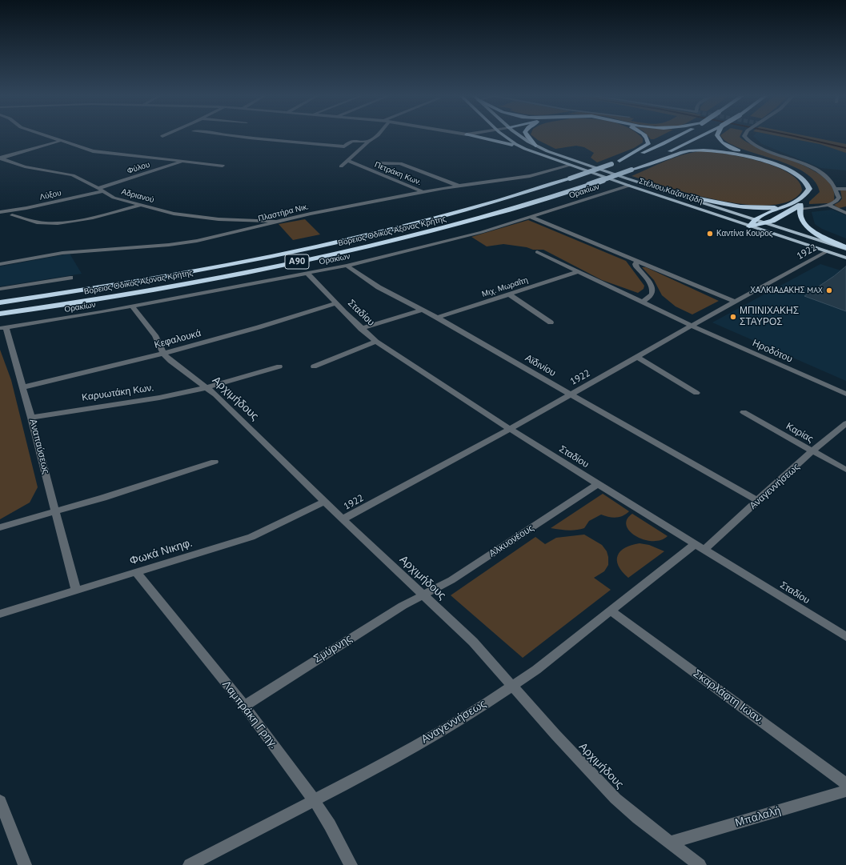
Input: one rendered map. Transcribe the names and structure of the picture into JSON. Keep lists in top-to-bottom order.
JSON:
{
  "streets": {
    "highway": ["Βόρειος Οδικός Άξονας Κρήτης", "Α90"],
    "main road": ["Στέλιου Καζαντζίδη"],
    "street": [
      "Φύλου",
      "Πετράκη Κων.",
      "Ορακίων",
      "Λύξου",
      "Αδριανού",
      "Πλαστήρα Νικ.",
      "1922",
      "Μιχ. Μωραΐτη",
      "Σταδίου",
      "Κεφαλουκά",
      "Ηροδότου",
      "Αϊδινίου",
      "Καρυωτάκη Κων.",
      "Αρχιμήδους",
      "Καρίας",
      "Αναπαύσεως",
      "Αναγεννήσεως",
      "Αλκυονέους",
      "Φωκά Νικηφ.",
      "Σμύρνης",
      "Σκαρλάφτη Ιωαν.",
      "Λαμπράκη Γρηγ.",
      "Μπαλαλή"
    ]
  },
  "crossings": [
    ["Φύλου", "Αδριανού"],
    ["Πετράκη Κων.", "Πλαστήρα Νικ."],
    ["Ορακίων", "Στέλιου Καζαντζίδη"],
    ["Ορακίων", "Σταδίου"],
    ["Ορακίων", "Αϊδινίου"],
    ["Ορακίων", "Αρχιμήδους"],
    ["Ορακίων", "Αναπαύσεως"],
    ["Στέλιου Καζαντζίδη", "Πλαστήρα Νικ."],
    ["Στέλιου Καζαντζίδη", "1922"],
    ["Λύξου", "Αδριανού"],
    ["Αδριανού", "Πλαστήρα Νικ."],
    ["1922", "Σταδίου"],
    ["1922", "Ηροδότου"],
    ["1922", "Αϊδινίου"],
    ["1922", "Αρχιμήδους"],
    ["Μιχ. Μωραΐτη", "Ηροδότου"],
    ["Μιχ. Μωραΐτη", "Αϊδινίου"],
    ["Σταδίου", "Κεφαλουκά"],
    ["Σταδίου", "Αναγεννήσεως"],
    ["Σταδίου", "Αλκυονέους"],
    ["Κεφαλουκά", "Αρχιμήδους"],
    ["Κεφαλουκά", "Αναπαύσεως"],
    ["Αϊδινίου", "Αναγεννήσεως"],
    ["Καρυωτάκη Κων.", "Αρχιμήδους"],
    ["Καρυωτάκη Κων.", "Αναπαύσεως"],
    ["Αρχιμήδους", "Αναγεννήσεως"],
    ["Αρχιμήδους", "Αλκυονέους"],
    ["Αρχιμήδους", "Φωκά Νικηφ."],
    ["Αρχιμήδους", "Σμύρνης"],
    ["Αρχιμήδους", "Μπαλαλή"],
    ["Καρίας", "Αναγεννήσεως"],
    ["Αναπαύσεως", "Φωκά Νικηφ."],
    ["Αναγεννήσεως", "Σκαρλάφτη Ιωαν."],
    ["Αναγεννήσεως", "Λαμπράκη Γρηγ."],
    ["Αλκυονέους", "Σμύρνης"],
    ["Φωκά Νικηφ.", "Λαμπράκη Γρηγ."],
    ["Σμύρνης", "Λαμπράκη Γρηγ."]
  ],
  "places": ["Καντίνα Κουρος", "ΧΑΛΚΙΑΔΑΚΗΣ MAX", "ΜΠΙΝΙΧΑΚΗΣ ΣΤΑΥΡΟΣ"]
}
